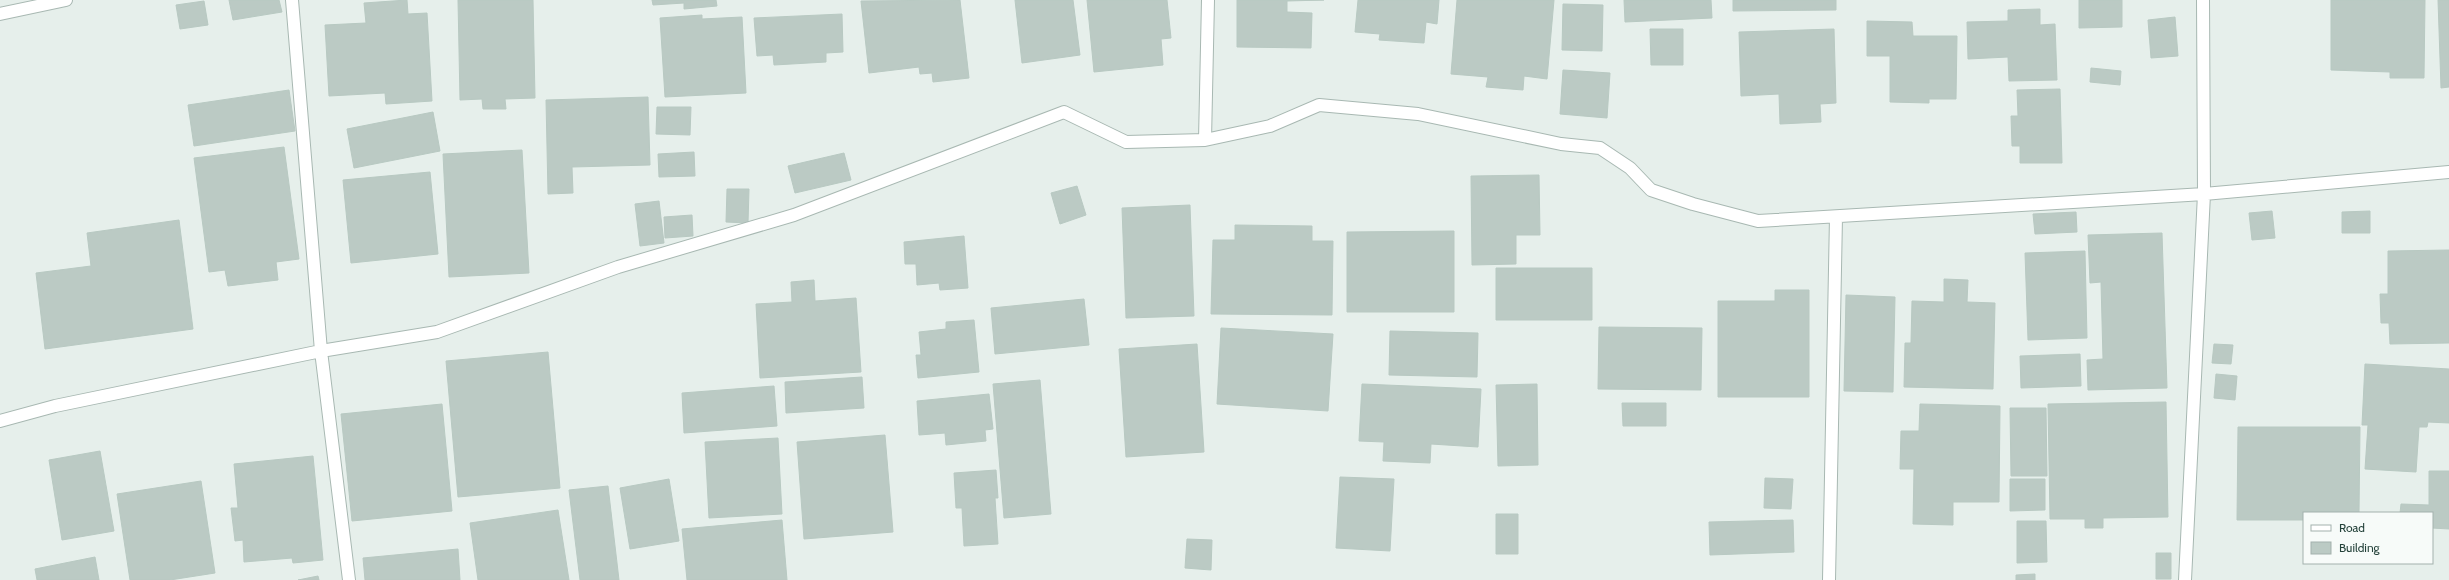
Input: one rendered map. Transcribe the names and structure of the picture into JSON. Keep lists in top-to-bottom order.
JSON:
{
  "legend": ["Road", "Building"]
}
